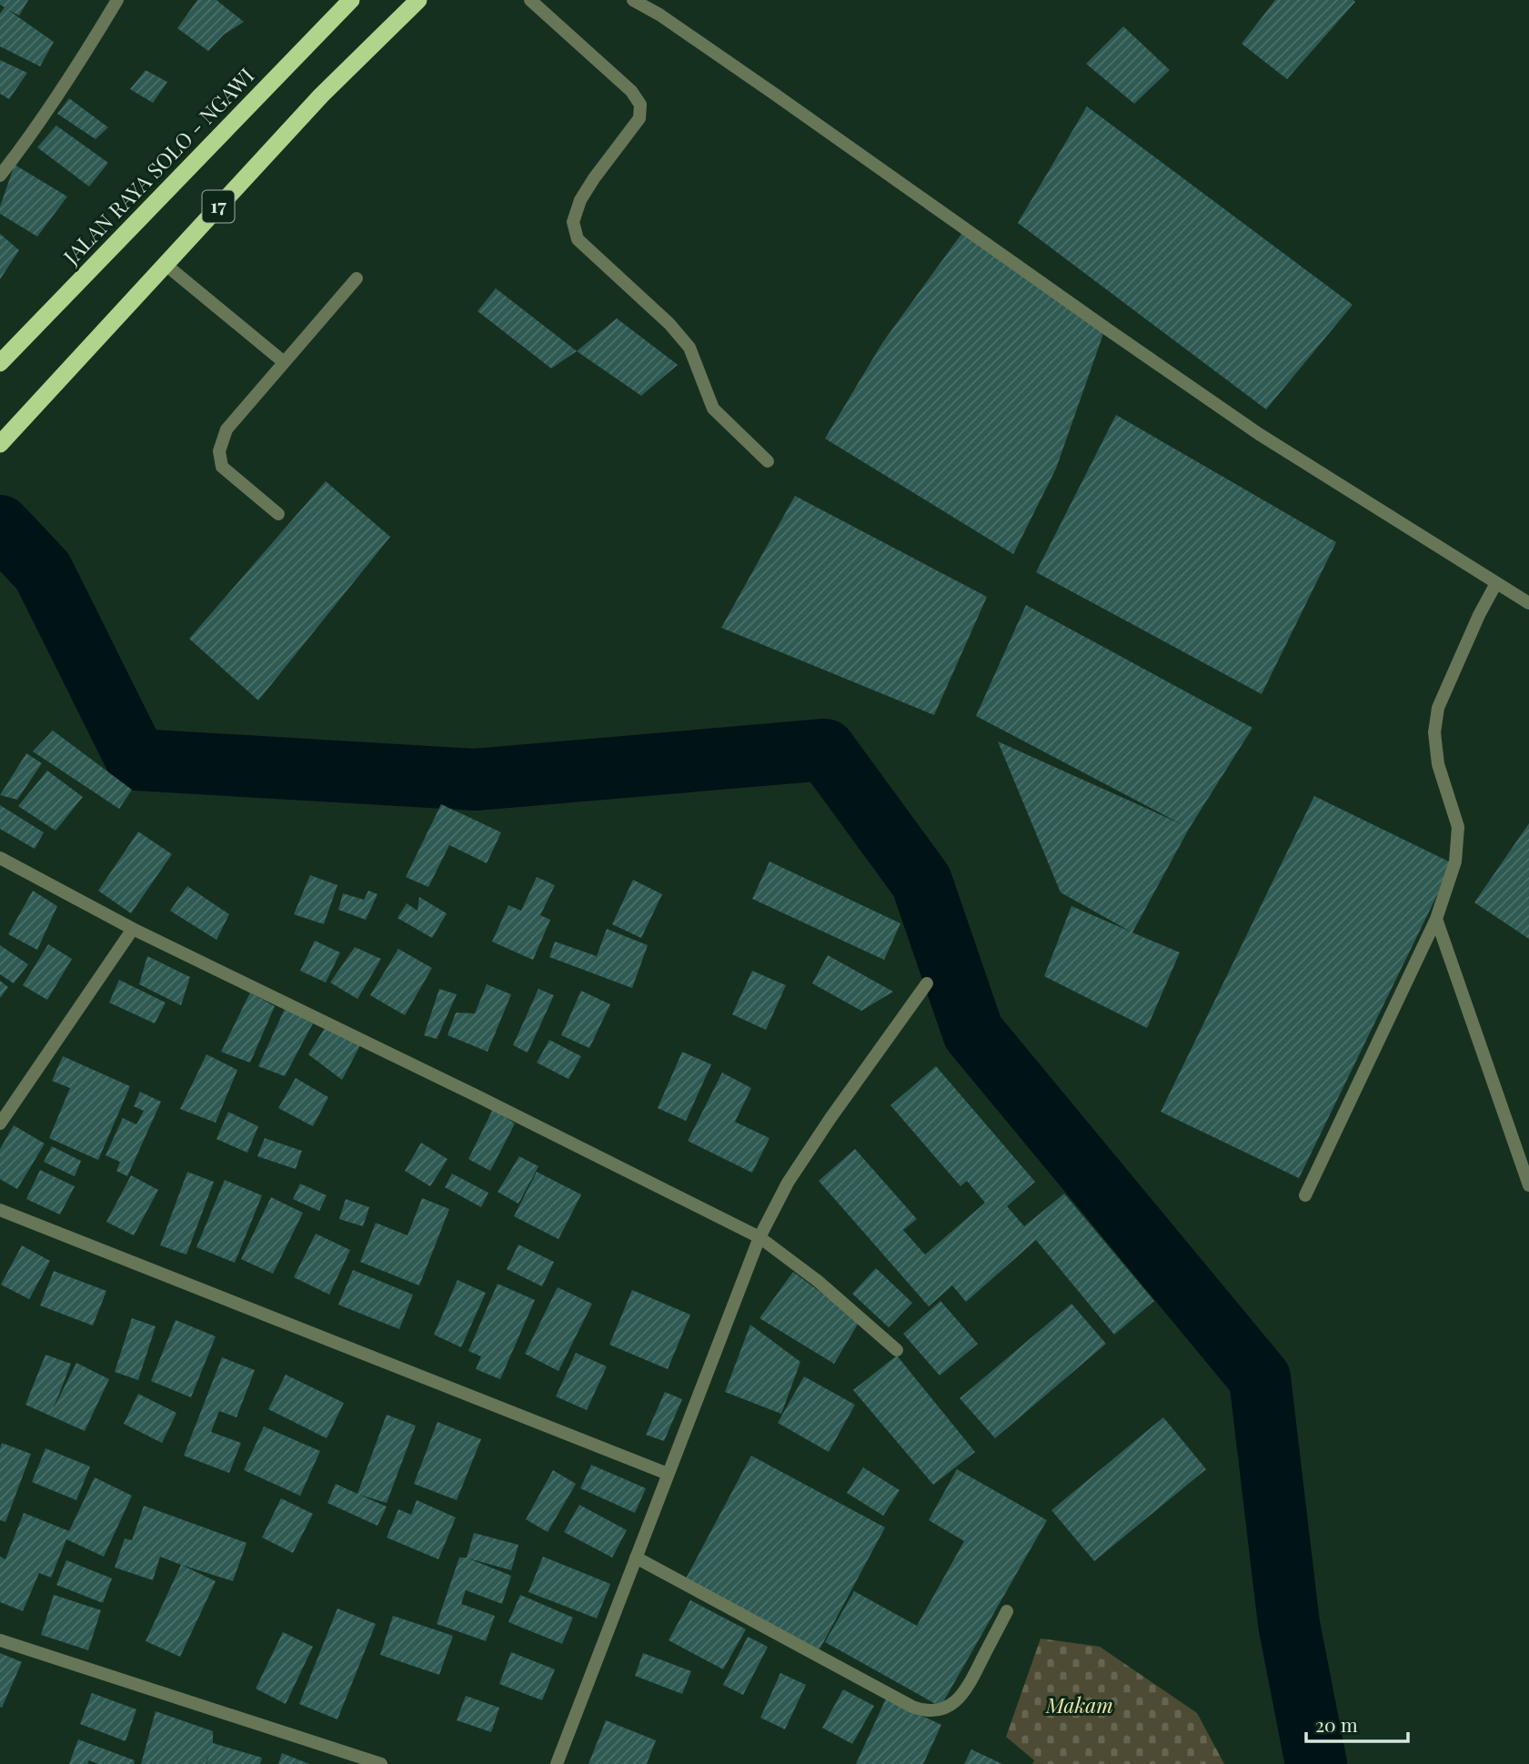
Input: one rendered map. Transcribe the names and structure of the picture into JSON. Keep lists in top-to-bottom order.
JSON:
{
  "streets": {
    "highway": ["JALAN RAYA SOLO - NGAWI", "17"]
  },
  "parks": ["Makam"],
  "scale_bar": "20 m"
}
